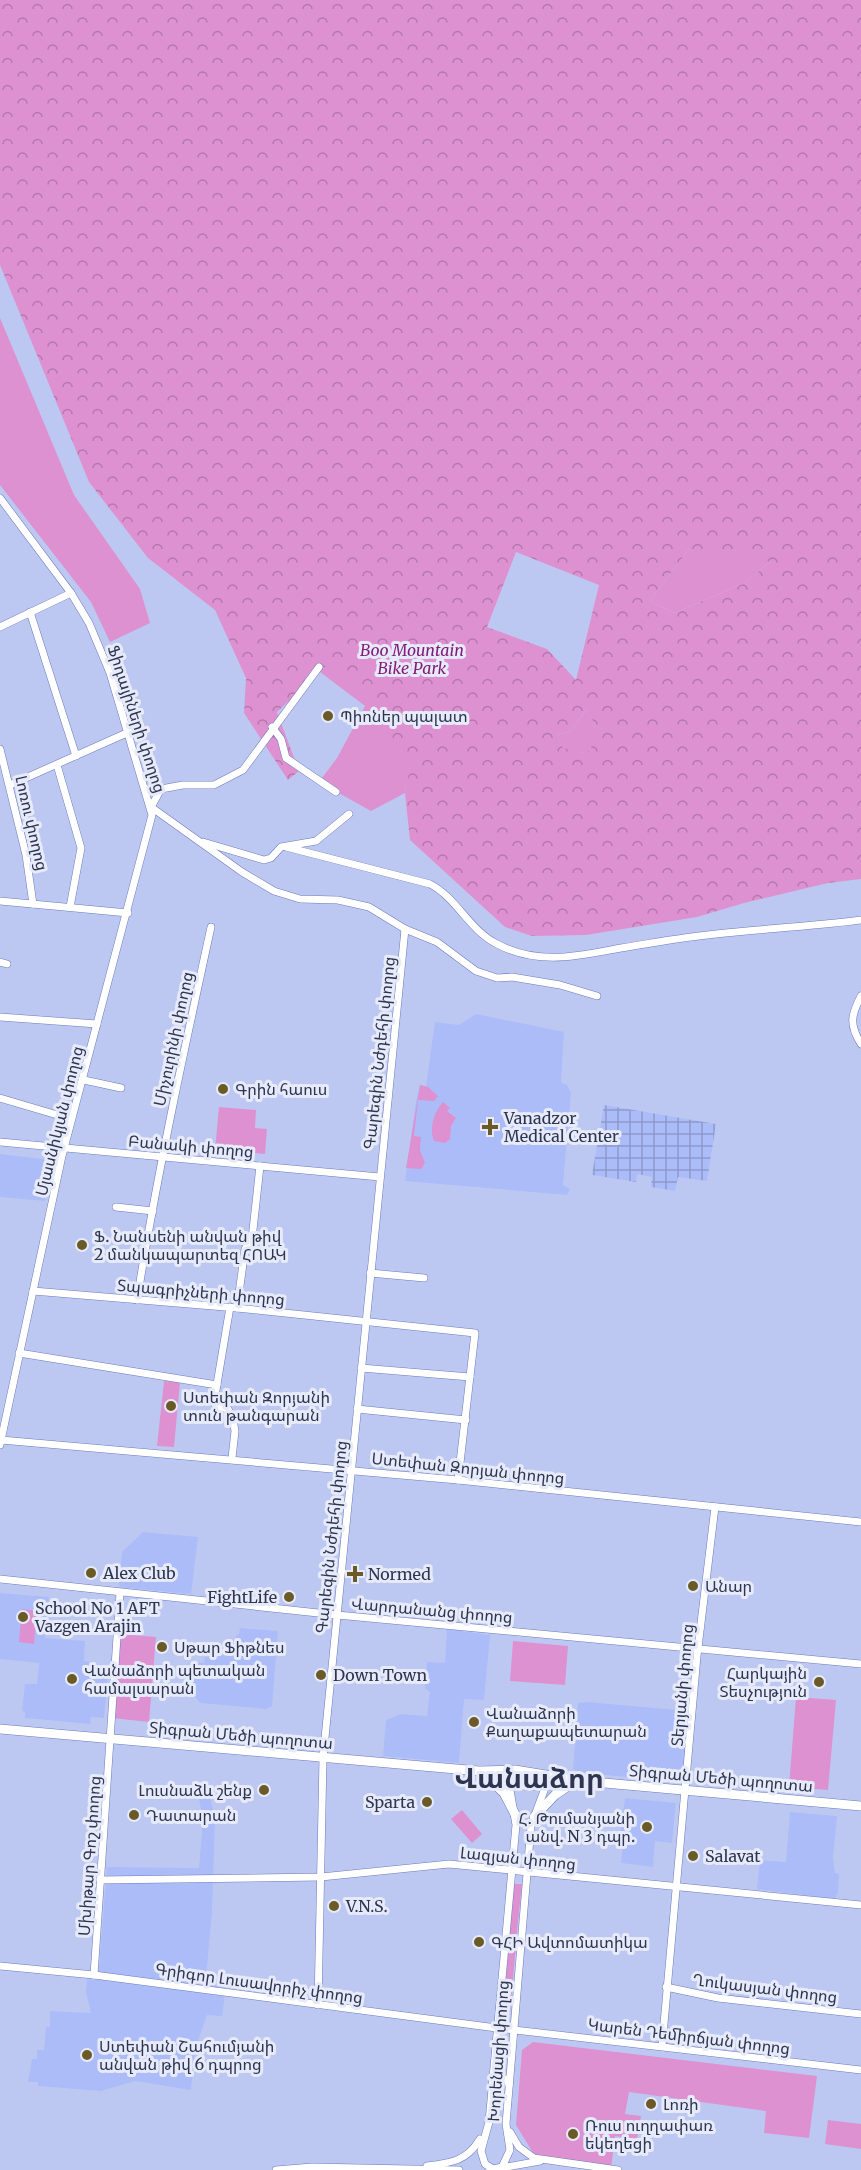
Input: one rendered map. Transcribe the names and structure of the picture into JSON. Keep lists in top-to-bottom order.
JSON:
{
  "streets": {
    "main road": ["Տիգրան Մեծի պողոտա"],
    "street": [
      "Ֆիդայիների փողոց",
      "Լոռու փողոց",
      "Միչուրինի փողոց",
      "Գարեգին Նժդեհի փողոց",
      "Մյասնիկյան փողոց",
      "Բանակի փողոց",
      "Տպագրիչների փողոց",
      "Ստեփան Զորյան փողոց",
      "Վարդանանց փողոց",
      "Տերյանի փողոց",
      "Մխիթար Գոշ փողոց",
      "Լազյան փողոց",
      "Գրիգոր Լուսավորիչ փողոց",
      "Ղուկասյան փողոց",
      "Կարեն Դեմիրճյան փողոց",
      "Խորենացի փողոց"
    ]
  },
  "crossings": [
    ["Ֆիդայիների փողոց", "Գարեգին Նժդեհի փողոց"],
    ["Ֆիդայիների փողոց", "Մյասնիկյան փողոց"],
    ["Միչուրինի փողոց", "Բանակի փողոց"],
    ["Միչուրինի փողոց", "Տպագրիչների փողոց"],
    ["Գարեգին Նժդեհի փողոց", "Բանակի փողոց"],
    ["Գարեգին Նժդեհի փողոց", "Տպագրիչների փողոց"],
    ["Գարեգին Նժդեհի փողոց", "Ստեփան Զորյան փողոց"],
    ["Գարեգին Նժդեհի փողոց", "Վարդանանց փողոց"],
    ["Գարեգին Նժդեհի փողոց", "Տիգրան Մեծի պողոտա"],
    ["Գարեգին Նժդեհի փողոց", "Լազյան փողոց"],
    ["Գարեգին Նժդեհի փողոց", "Գրիգոր Լուսավորիչ փողոց"],
    ["Մյասնիկյան փողոց", "Բանակի փողոց"],
    ["Մյասնիկյան փողոց", "Տպագրիչների փողոց"],
    ["Մյասնիկյան փողոց", "Ստեփան Զորյան փողոց"],
    ["Ստեփան Զորյան փողոց", "Տերյանի փողոց"],
    ["Վարդանանց փողոց", "Տերյանի փողոց"],
    ["Վարդանանց փողոց", "Մխիթար Գոշ փողոց"],
    ["Տերյանի փողոց", "Տիգրան Մեծի պողոտա"],
    ["Տերյանի փողոց", "Լազյան փողոց"],
    ["Տերյանի փողոց", "Ղուկասյան փողոց"],
    ["Տերյանի փողոց", "Կարեն Դեմիրճյան փողոց"],
    ["Տիգրան Մեծի պողոտա", "Մխիթար Գոշ փողոց"],
    ["Տիգրան Մեծի պողոտա", "Խորենացի փողոց"],
    ["Մխիթար Գոշ փողոց", "Լազյան փողոց"],
    ["Մխիթար Գոշ փողոց", "Գրիգոր Լուսավորիչ փողոց"],
    ["Լազյան փողոց", "Խորենացի փողոց"],
    ["Գրիգոր Լուսավորիչ փողոց", "Կարեն Դեմիրճյան փողոց"],
    ["Գրիգոր Լուսավորիչ փողոց", "Խորենացի փողոց"],
    ["Կարեն Դեմիրճյան փողոց", "Խորենացի փողոց"]
  ],
  "districts": ["Վանաձոր"],
  "parks": ["Boo Mountain Bike Park"],
  "places": {
    "other": [
      "Պիոներ պալատ",
      "Գրին հաուս",
      "Ֆ. Նանսենի անվան թիվ 2 մանկապարտեզ ՀՈԱԿ",
      "Ստեփան Զորյանի տուն թանգարան",
      "Alex Club",
      "Անար",
      "FightLife",
      "School No 1 AFT Vazgen Arajin",
      "Սթար Ֆիթնես",
      "Down Town",
      "Վանաձորի պետական համալսարան",
      "Հարկային Տեսչություն",
      "Վանաձորի Քաղաքապետարան",
      "Լուսնաձև շենք",
      "Sparta",
      "Դատարան",
      "Հ. Թումանյանի անվ. N 3 դպր.",
      "Salavat",
      "V.N.S.",
      "ԳՀԻ Ավտոմատիկա",
      "Ստեփան Շահումյանի անվան թիվ 6 դպրոց",
      "Լոռի",
      "Ռուս ուղղափառ եկեղեցի"
    ],
    "health": ["Vanadzor Medical Center", "Normed"]
  }
}
